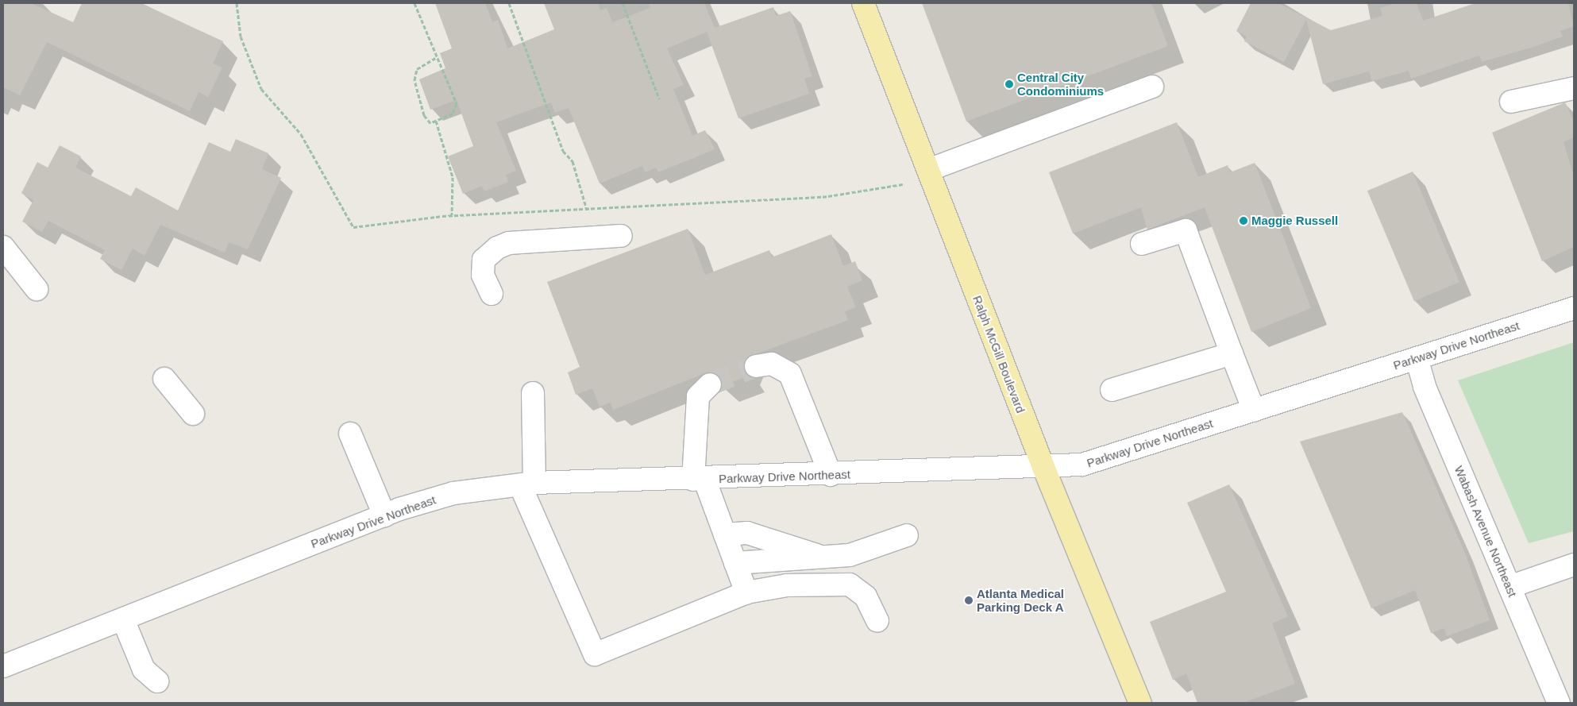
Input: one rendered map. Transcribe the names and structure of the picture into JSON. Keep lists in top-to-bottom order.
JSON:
{
  "streets": {
    "main road": ["Ralph McGill Boulevard"],
    "street": ["Parkway Drive Northeast", "Wabash Avenue Northeast"]
  },
  "crossings": [
    ["Parkway Drive Northeast", "Ralph McGill Boulevard"],
    ["Parkway Drive Northeast", "Wabash Avenue Northeast"]
  ],
  "places": ["Central City Condominiums", "Maggie Russell", "Atlanta Medical Parking Deck A"]
}
